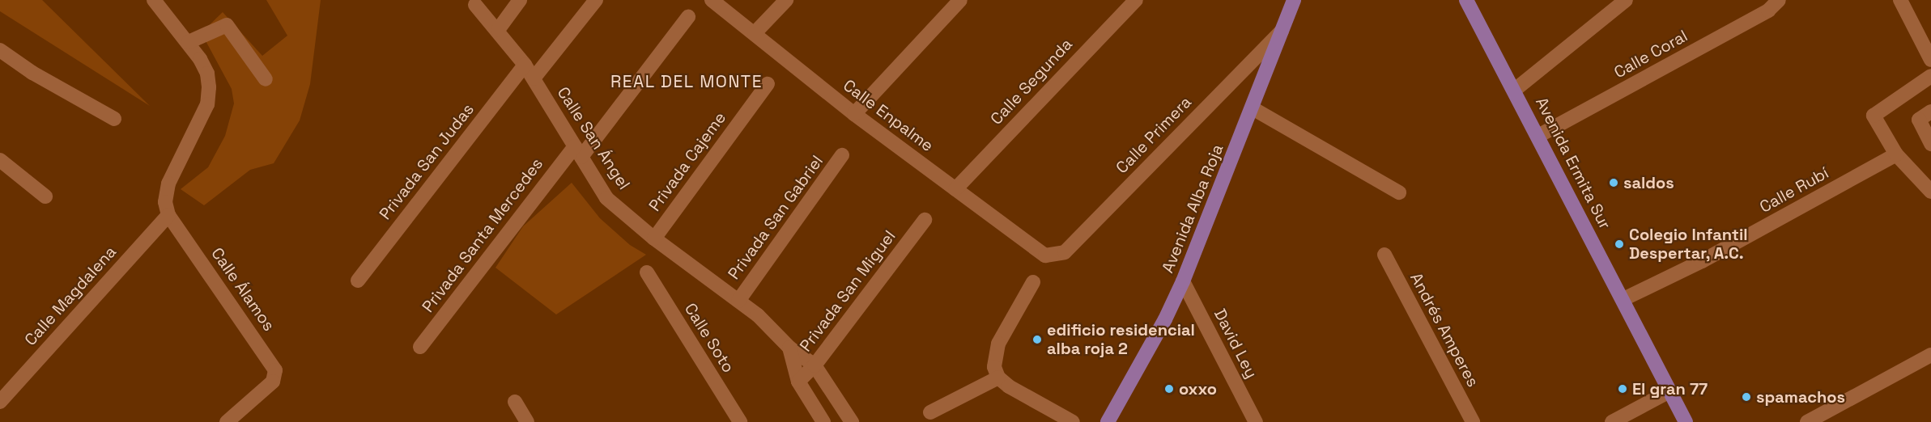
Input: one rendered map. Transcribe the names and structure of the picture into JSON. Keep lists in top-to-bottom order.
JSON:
{
  "streets": {
    "main road": ["Avenida Ermita Sur", "Avenida Alba Roja"],
    "street": [
      "Calle Coral",
      "Calle Segunda",
      "Calle Enpalme",
      "Calle Primera",
      "Calle San Ángel",
      "Privada San Judas",
      "Privada Cajeme",
      "Calle Rubí",
      "Privada San Gabriel",
      "Privada Santa Mercedes",
      "Calle Álamos",
      "Privada San Miguel",
      "Calle Magdalena",
      "Andrés Amperes",
      "Calle Soto",
      "David Ley"
    ]
  },
  "crossings": [
    ["Calle Coral", "Avenida Ermita Sur"],
    ["Calle Segunda", "Calle Enpalme"],
    ["Calle Enpalme", "Calle Primera"],
    ["Calle Primera", "Avenida Alba Roja"],
    ["Calle San Ángel", "Privada San Judas"],
    ["Calle San Ángel", "Privada Cajeme"],
    ["Calle San Ángel", "Privada San Gabriel"],
    ["Calle San Ángel", "Privada Santa Mercedes"],
    ["Calle San Ángel", "Privada San Miguel"],
    ["Avenida Ermita Sur", "Calle Rubí"],
    ["Avenida Alba Roja", "David Ley"],
    ["Calle Álamos", "Calle Magdalena"]
  ],
  "districts": ["REAL DEL MONTE"],
  "places": [
    "saldos",
    "Colegio Infantil Despertar, A.C.",
    "edificio residencial alba roja 2",
    "oxxo",
    "El gran 77",
    "spamachos"
  ]
}
